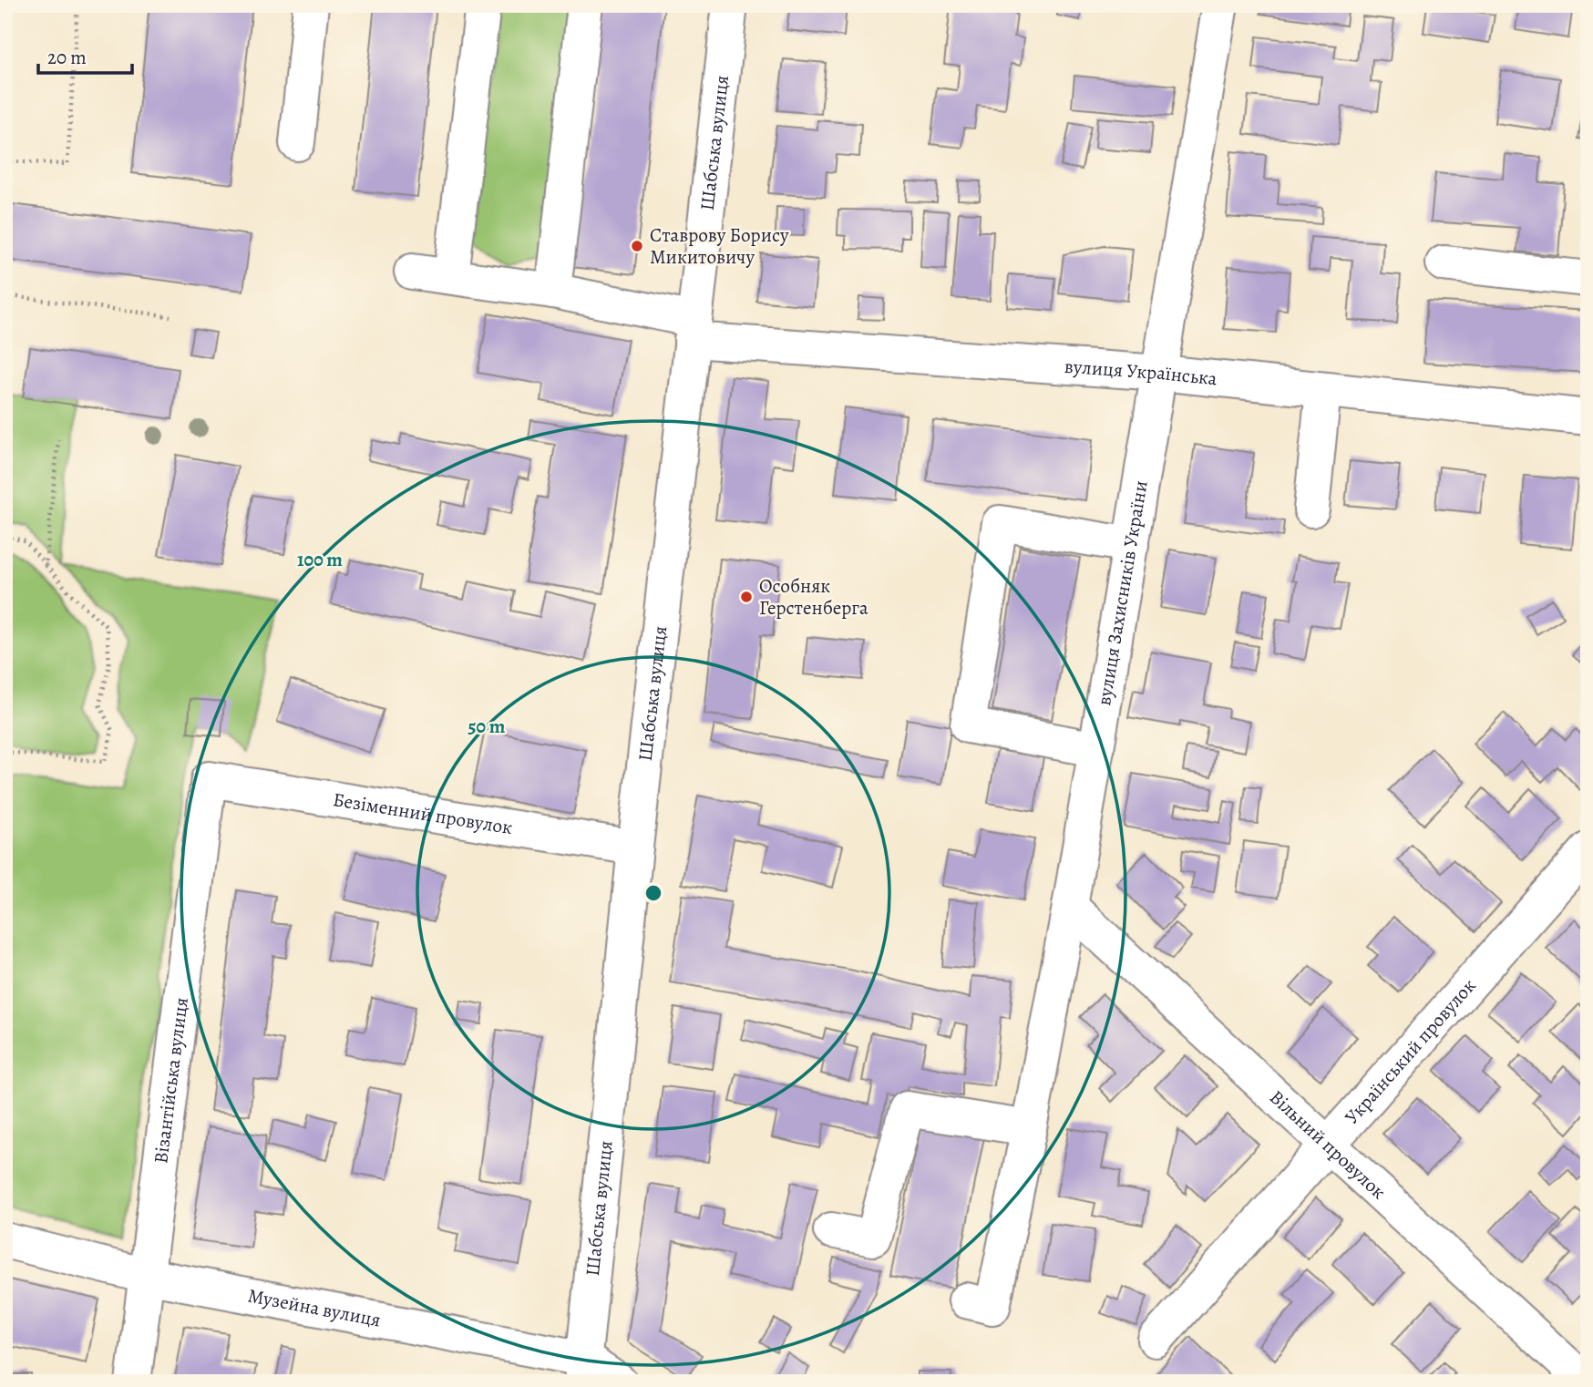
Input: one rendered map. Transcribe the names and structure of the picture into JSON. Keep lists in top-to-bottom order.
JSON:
{
  "streets": {
    "street": [
      "Шабська вулиця",
      "вулиця Українська",
      "вулиця Захисників України",
      "Безіменний провулок",
      "Український провулок",
      "Візантійська вулиця",
      "Вільний провулок",
      "Музейна вулиця"
    ]
  },
  "crossings": [
    ["Шабська вулиця", "вулиця Українська"],
    ["Шабська вулиця", "Безіменний провулок"],
    ["Шабська вулиця", "Музейна вулиця"],
    ["вулиця Українська", "вулиця Захисників України"],
    ["вулиця Захисників України", "Вільний провулок"],
    ["Безіменний провулок", "Візантійська вулиця"],
    ["Український провулок", "Вільний провулок"],
    ["Візантійська вулиця", "Музейна вулиця"]
  ],
  "places": ["Ставрову Борису Микитовичу", "Особняк Герстенберга"],
  "scale_bar": "20 m",
  "rings": ["100 m", "50 m"]
}
